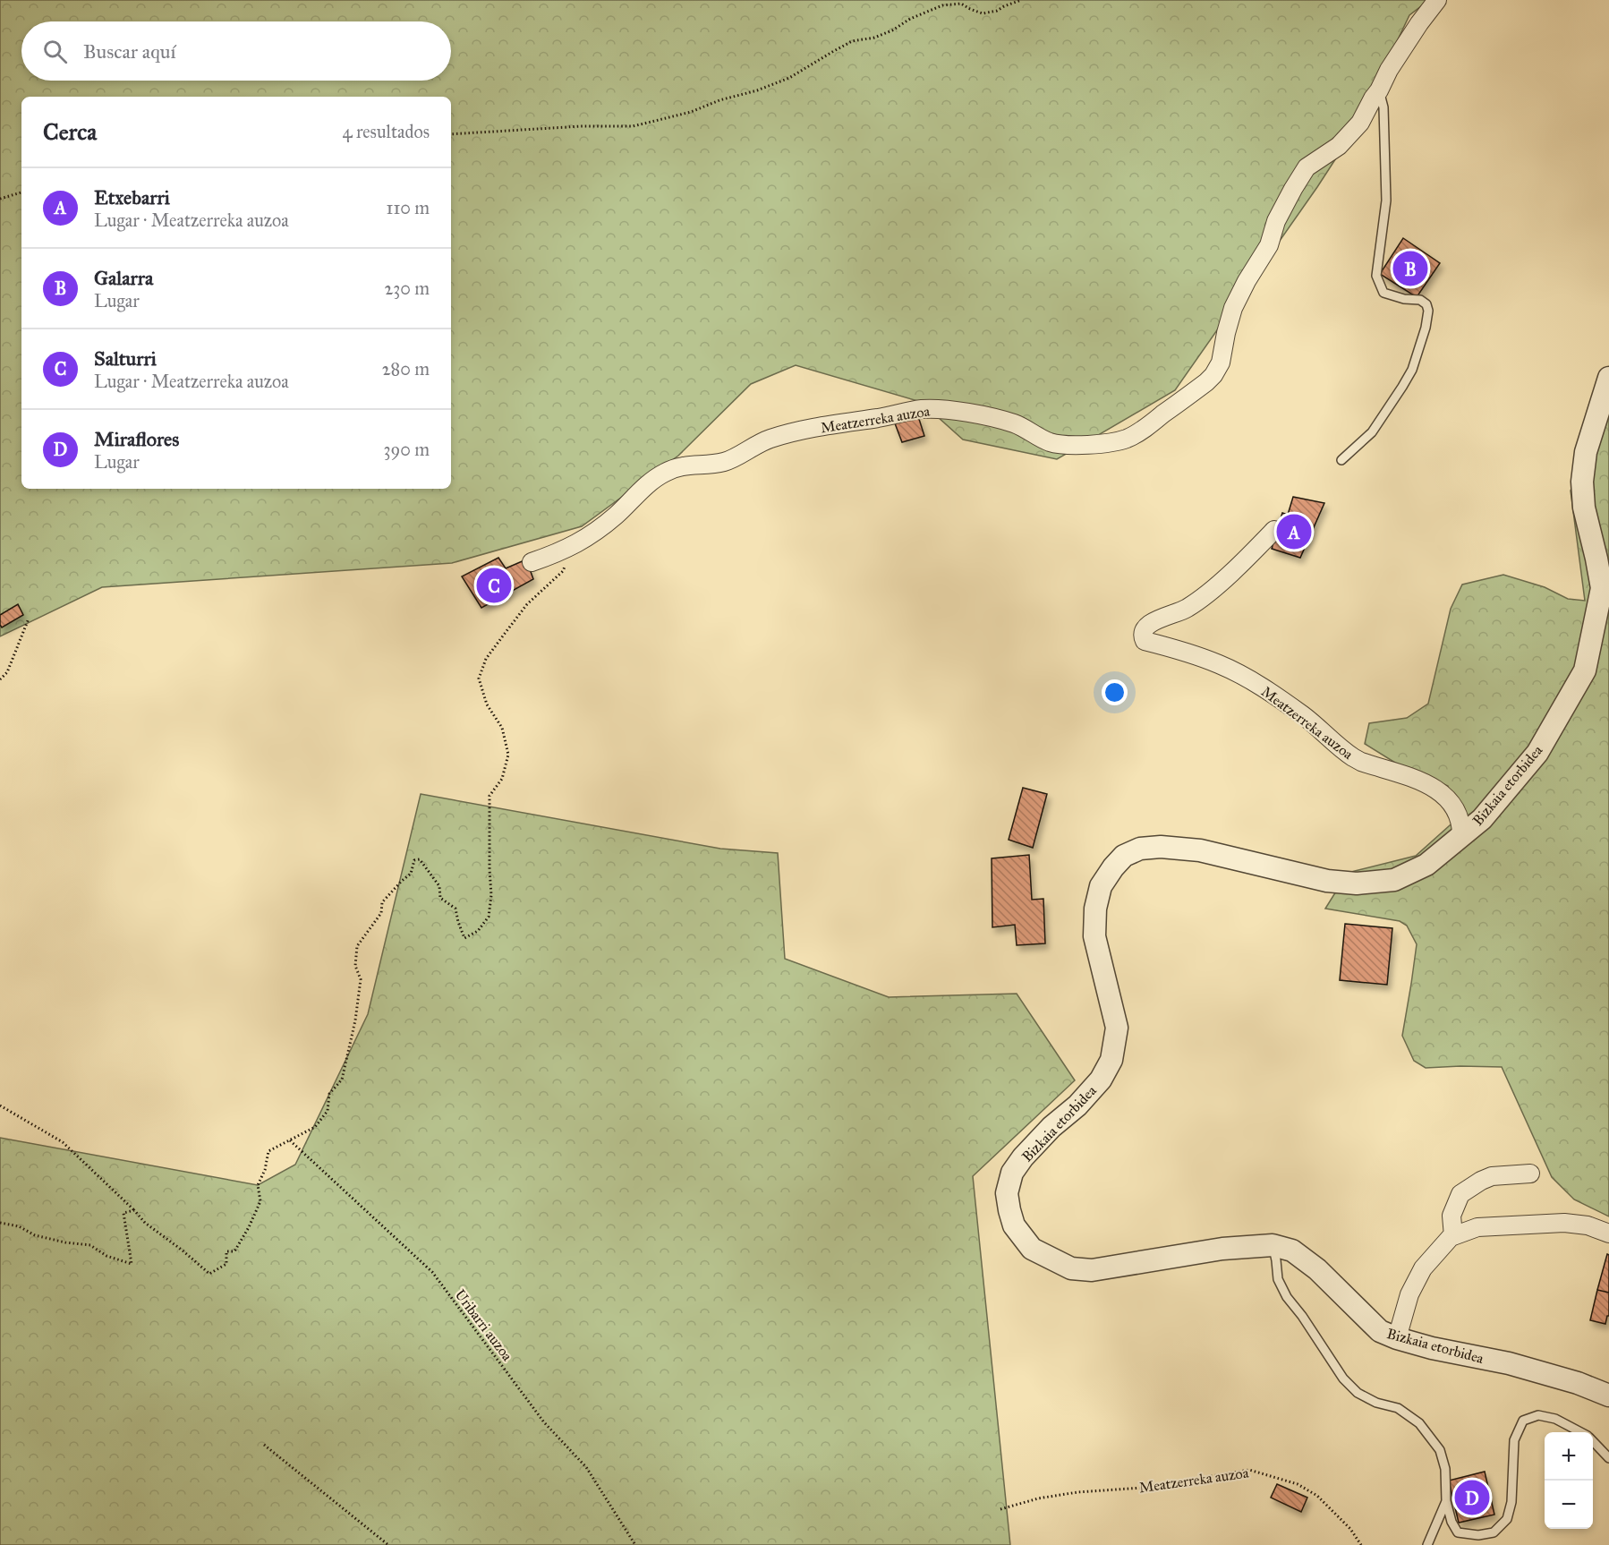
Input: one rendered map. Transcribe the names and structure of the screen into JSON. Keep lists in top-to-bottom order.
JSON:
{
  "streets": {
    "street": ["Meatzerreka auzoa", "Bizkaia etorbidea"],
    "path": ["Uribarri auzoa"]
  },
  "crossings": [
    ["Meatzerreka auzoa", "Bizkaia etorbidea"]
  ],
  "page": {
    "search": "Buscar aquí",
    "heading": ["Cerca", "4 resultados"],
    "list": [
      {
        "mark": "A",
        "name": "Etxebarri",
        "note": "Lugar · Meatzerreka auzoa",
        "value": "110 m"
      },
      {
        "mark": "B",
        "name": "Galarra",
        "note": "Lugar",
        "value": "230 m"
      },
      {
        "mark": "C",
        "name": "Salturri",
        "note": "Lugar · Meatzerreka auzoa",
        "value": "280 m"
      },
      {
        "mark": "D",
        "name": "Miraflores",
        "note": "Lugar",
        "value": "390 m"
      }
    ],
    "pins": [
      "B",
      "A",
      "C",
      "D"
    ],
    "map_buttons": ["+", "−"]
  }
}
